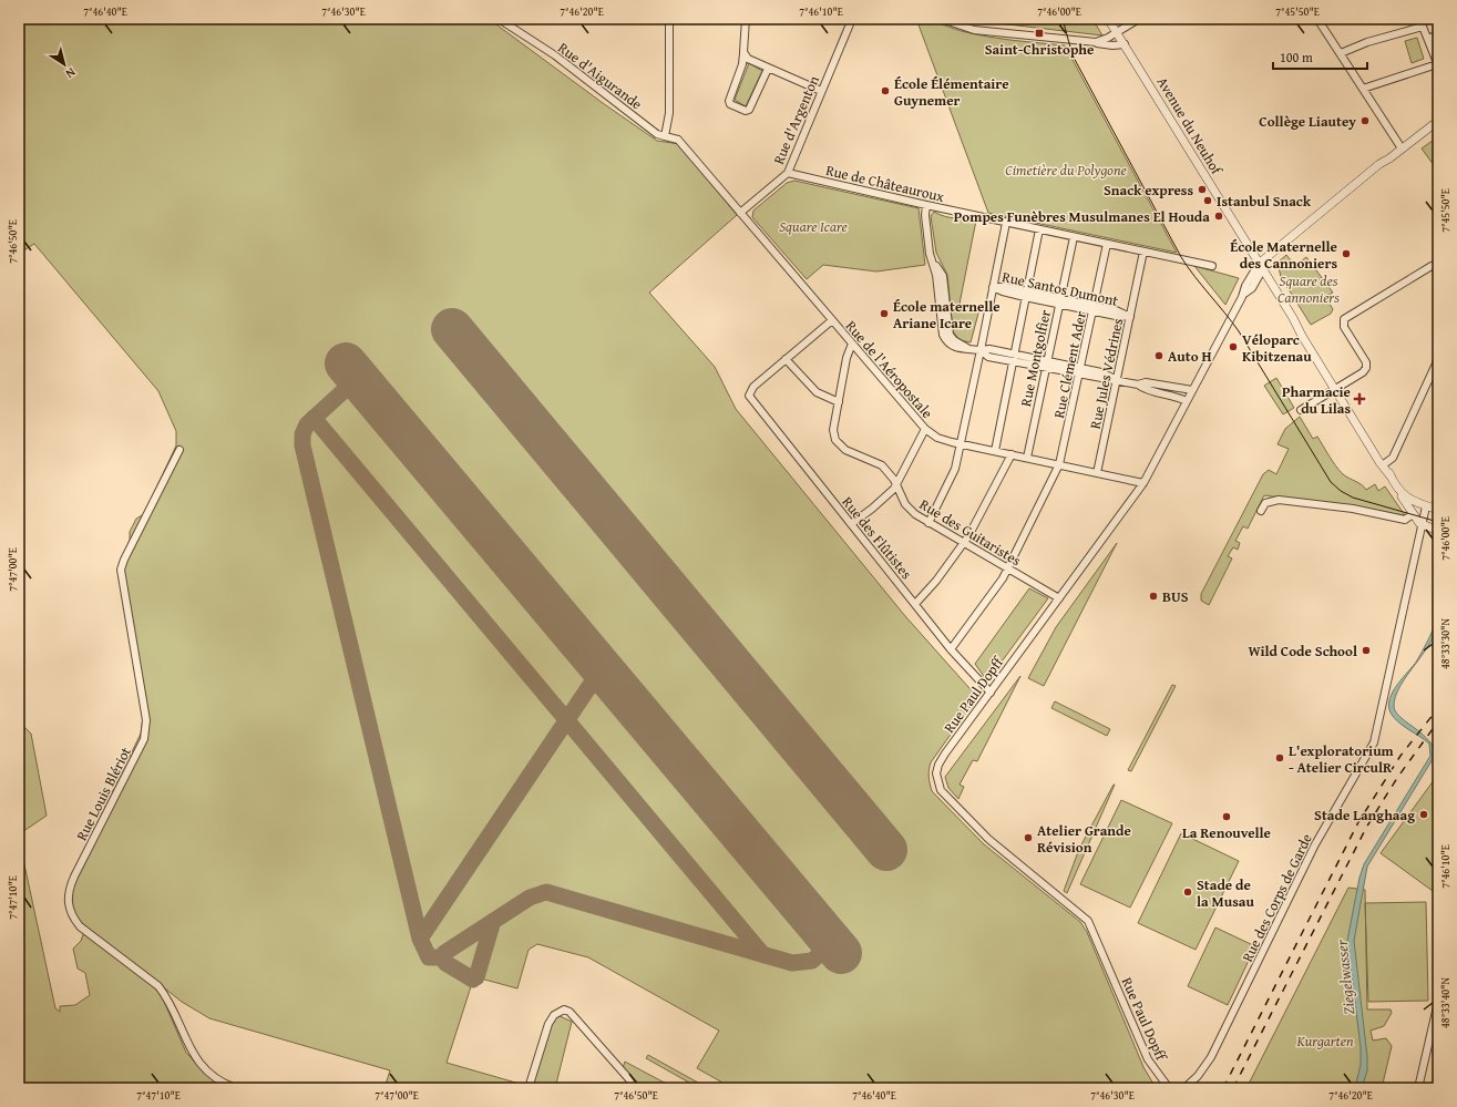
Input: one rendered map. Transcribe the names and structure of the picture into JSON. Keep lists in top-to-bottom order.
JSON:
{
  "streets": {
    "street": [
      "Rue d'Aigurande",
      "Rue d'Argenton",
      "Avenue du Neuhof",
      "Rue de Châteauroux",
      "Rue Santos Dumont",
      "Rue Montgolfier",
      "Rue Clément Ader",
      "Rue de l'Aéropostale",
      "Rue Jules Védrines",
      "Rue des Guitaristes",
      "Rue des Flûtistes",
      "Rue Paul Dopff",
      "Rue Louis Blériot",
      "Rue des Corps de Garde"
    ]
  },
  "crossings": [
    ["Rue d'Aigurande", "Rue d'Argenton"],
    ["Rue d'Aigurande", "Rue de l'Aéropostale"],
    ["Rue d'Argenton", "Rue de Châteauroux"],
    ["Rue d'Argenton", "Rue de l'Aéropostale"],
    ["Avenue du Neuhof", "Rue Paul Dopff"],
    ["Avenue du Neuhof", "Rue des Corps de Garde"],
    ["Rue de Châteauroux", "Rue Montgolfier"],
    ["Rue de Châteauroux", "Rue Clément Ader"],
    ["Rue de Châteauroux", "Rue Jules Védrines"],
    ["Rue Santos Dumont", "Rue Montgolfier"],
    ["Rue Santos Dumont", "Rue Clément Ader"],
    ["Rue Santos Dumont", "Rue Jules Védrines"],
    ["Rue Montgolfier", "Rue de l'Aéropostale"],
    ["Rue Clément Ader", "Rue de l'Aéropostale"],
    ["Rue Clément Ader", "Rue des Guitaristes"],
    ["Rue Clément Ader", "Rue des Flûtistes"],
    ["Rue de l'Aéropostale", "Rue Jules Védrines"],
    ["Rue de l'Aéropostale", "Rue des Guitaristes"],
    ["Rue de l'Aéropostale", "Rue Paul Dopff"],
    ["Rue des Guitaristes", "Rue Paul Dopff"],
    ["Rue des Flûtistes", "Rue Paul Dopff"]
  ],
  "water": ["Ziegelwasser"],
  "parks": [
    "Cimetière du Polygone",
    "Square Icare",
    "Square des Cannoniers",
    "Kurgarten"
  ],
  "places": {
    "transit": ["Saint-Christophe"],
    "other": [
      "École Élémentaire Guynemer",
      "Collège Liautey",
      "Snack express",
      "Istanbul Snack",
      "Pompes Funèbres Musulmanes El Houda",
      "École Maternelle des Cannoniers",
      "École maternelle Ariane Icare",
      "Véloparc Kibitzenau",
      "Auto H",
      "BUS",
      "Wild Code School",
      "L'exploratorium - Atelier CirculR",
      "Stade Langhaag",
      "La Renouvelle",
      "Atelier Grande Révision",
      "Stade de la Musau"
    ],
    "health": ["Pharmacie du Lilas"]
  },
  "scale_bar": "100 m",
  "north": "bottom right",
  "coordinates": [
    "7°46'40\"E",
    "7°46'30\"E",
    "7°46'20\"E",
    "7°46'10\"E",
    "7°46'00\"E",
    "7°45'50\"E",
    "7°46'50\"E",
    "7°47'00\"E",
    "48°33'30\"N",
    "7°47'10\"E",
    "48°33'40\"N"
  ]
}
